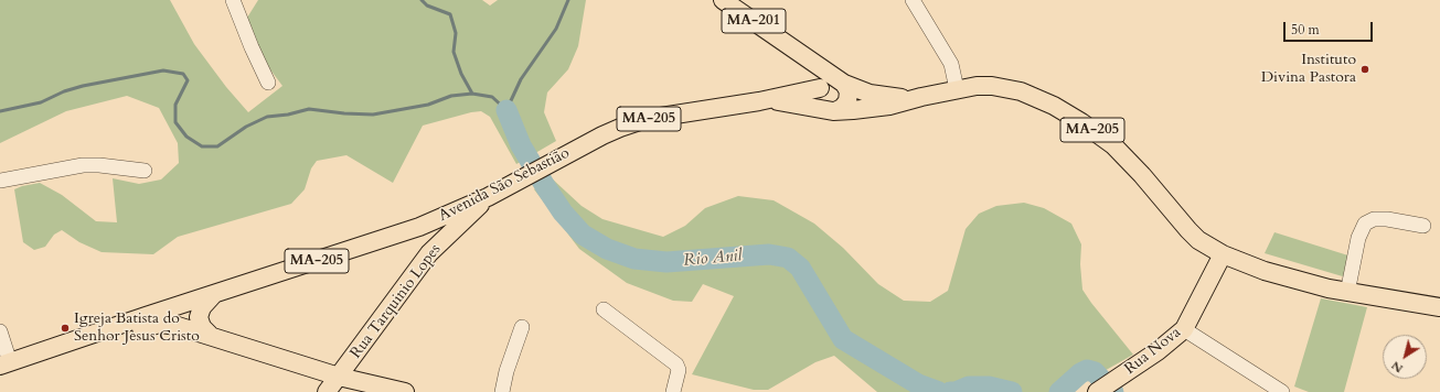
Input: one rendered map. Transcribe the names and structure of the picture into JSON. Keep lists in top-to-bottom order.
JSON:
{
  "streets": {
    "main road": [
      "MA-201",
      "MA-205",
      "Avenida São Sebastião",
      "Rua Tarquinio Lopes",
      "Rua Nova"
    ]
  },
  "crossings": [
    ["MA-201", "MA-205"],
    ["MA-201", "Avenida São Sebastião"],
    ["MA-205", "Avenida São Sebastião"],
    ["MA-205", "Rua Nova"],
    ["Avenida São Sebastião", "Rua Tarquinio Lopes"]
  ],
  "water": ["Rio Anil"],
  "places": ["Instituto Divina Pastora", "Igreja Batista do Senhor Jesus Cristo"],
  "scale_bar": "50 m",
  "north": "bottom left"
}
